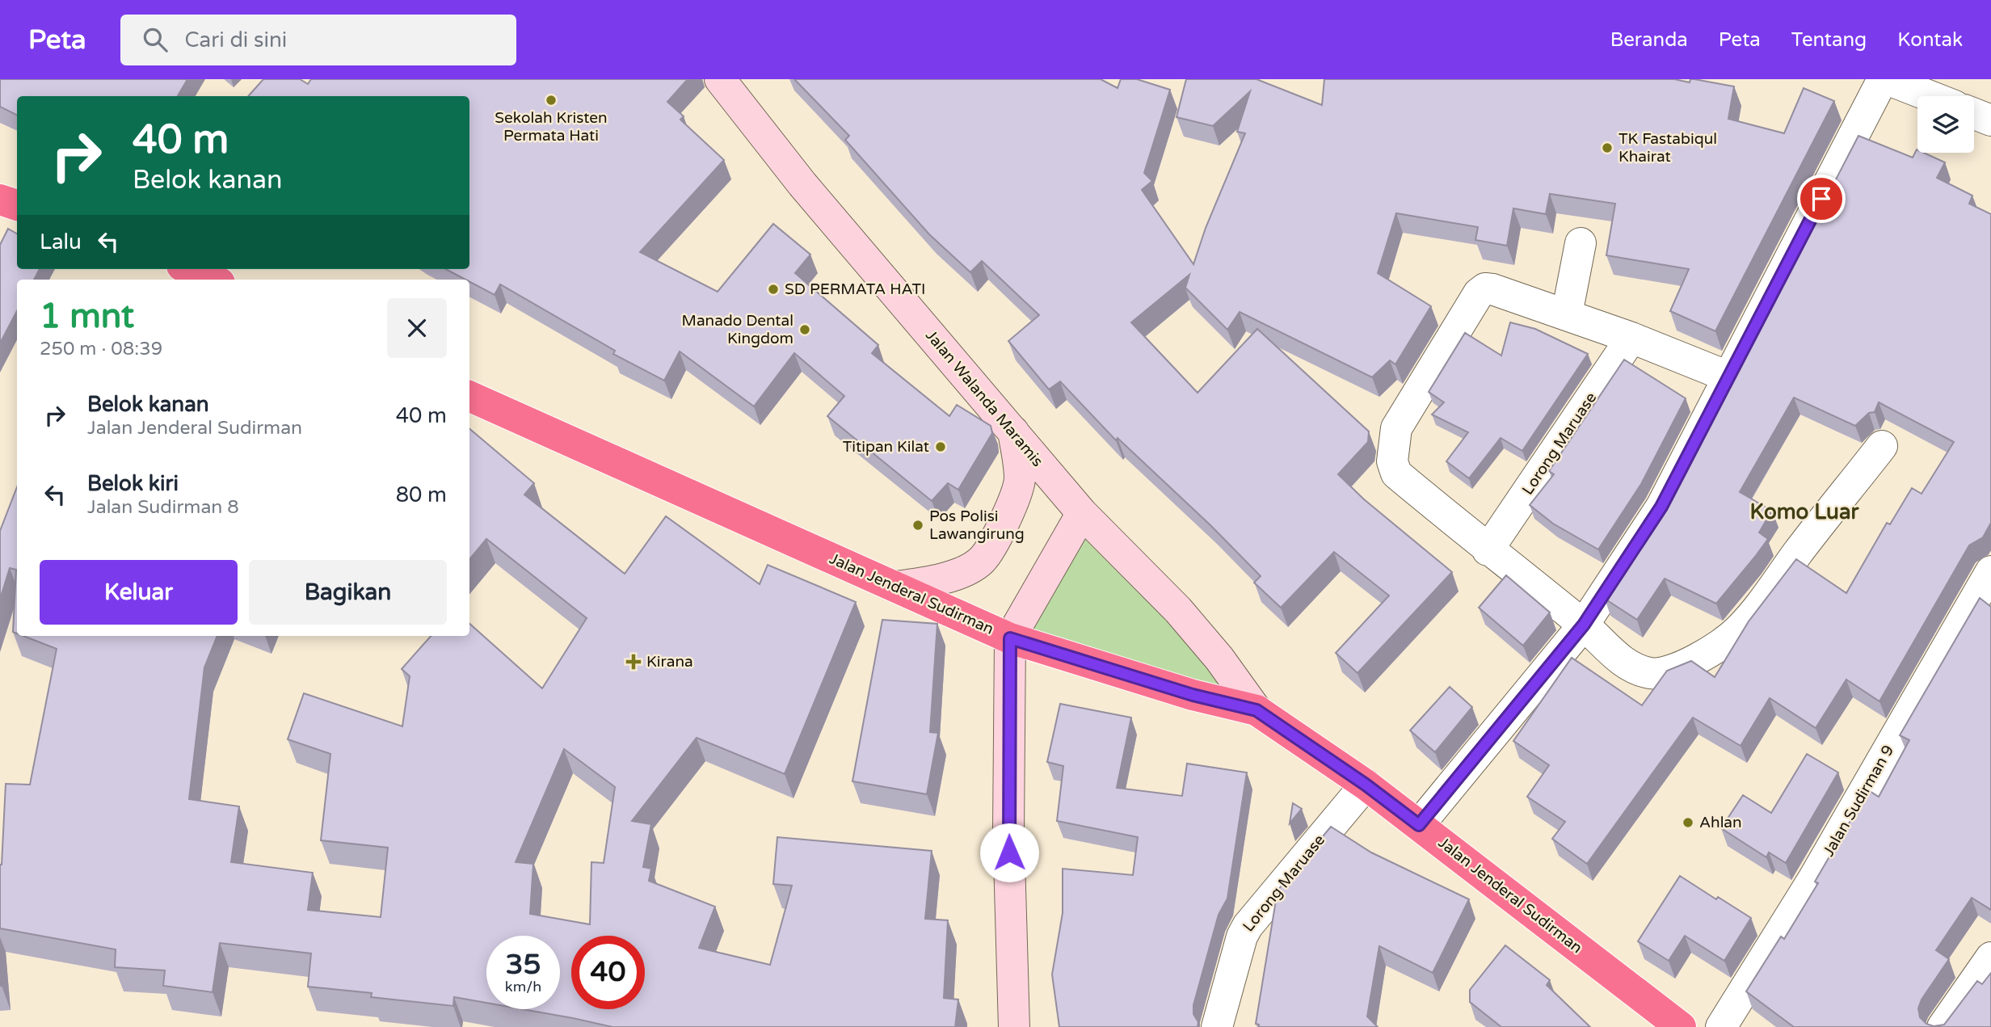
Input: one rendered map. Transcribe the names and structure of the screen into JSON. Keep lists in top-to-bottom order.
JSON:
{
  "streets": {
    "highway": ["Jalan Jenderal Sudirman"],
    "street": ["Jalan Walanda Maramis", "Lorong Maruase", "Jalan Sudirman 9"]
  },
  "crossings": [
    ["Jalan Walanda Maramis", "Jalan Jenderal Sudirman"],
    ["Lorong Maruase", "Jalan Jenderal Sudirman"]
  ],
  "districts": ["Komo Luar"],
  "places": {
    "other": [
      "Sekolah Kristen Permata Hati",
      "TK Fastabiqul Khairat",
      "SD PERMATA HATI",
      "Manado Dental Kingdom",
      "Titipan Kilat",
      "Pos Polisi Lawangirung",
      "Ahlan"
    ],
    "health": ["Kirana"]
  },
  "page": {
    "header": "Peta",
    "search": "Cari di sini",
    "nav": [
      "Beranda",
      "Peta",
      "Tentang",
      "Kontak"
    ],
    "turn": ["40 m", "Belok kanan"],
    "then": "Lalu",
    "heading": ["1 mnt", "250 m · 08:39"],
    "list": [
      {
        "name": "Belok kanan",
        "note": "Jalan Jenderal Sudirman",
        "value": "40 m"
      },
      {
        "name": "Belok kiri",
        "note": "Jalan Sudirman 8",
        "value": "80 m"
      }
    ],
    "buttons": ["Keluar", "Bagikan"],
    "speed": "35 km/h",
    "limit": "40"
  }
}
